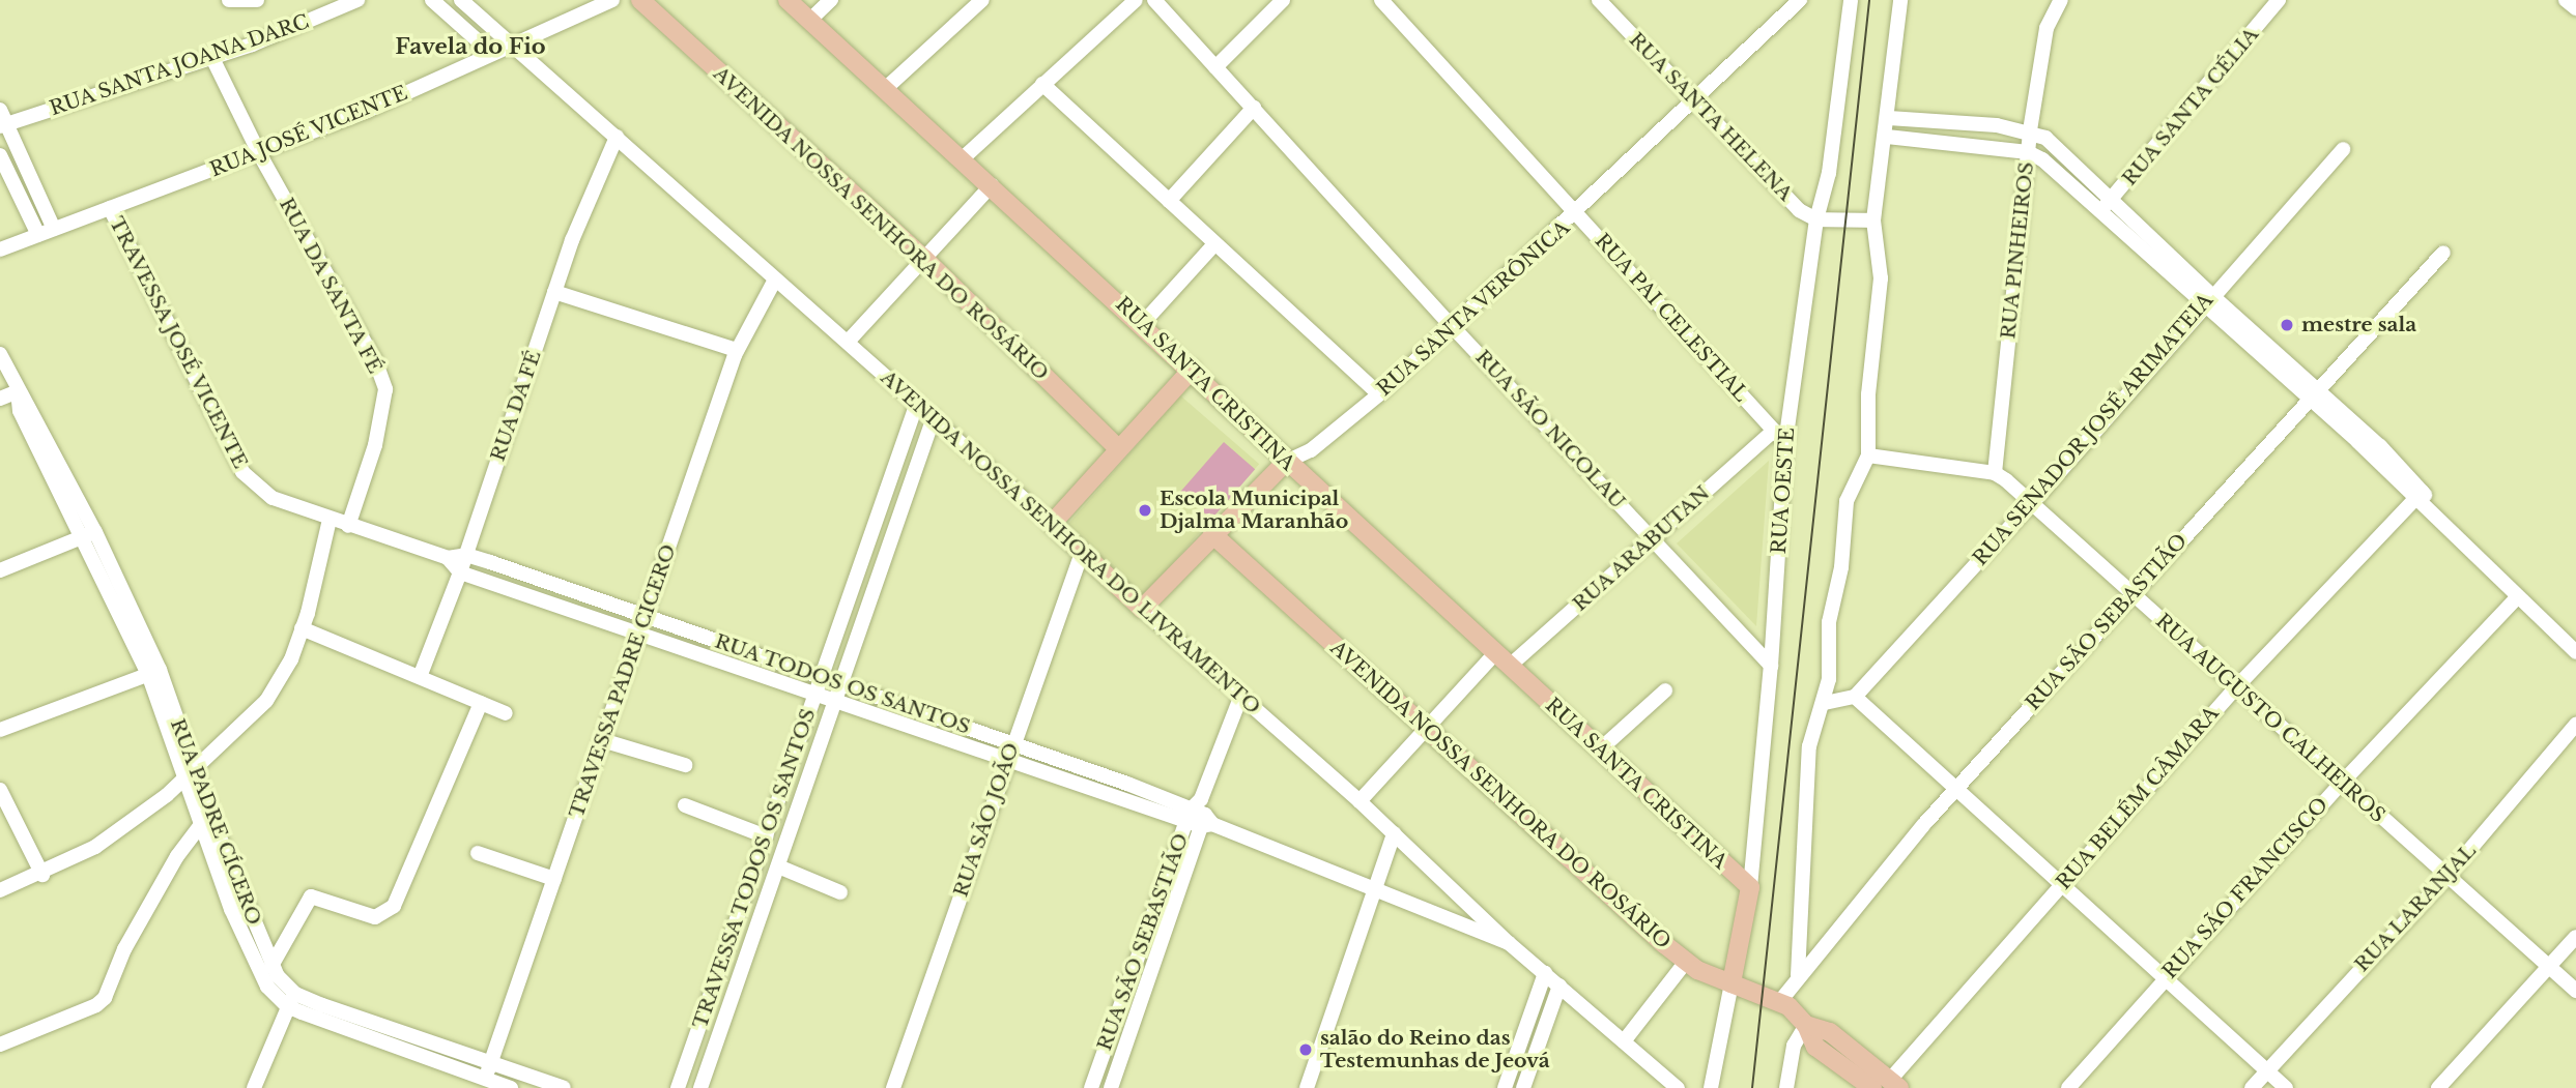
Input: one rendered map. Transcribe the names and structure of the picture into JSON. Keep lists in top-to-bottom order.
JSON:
{
  "streets": {
    "main road": [
      "AVENIDA NOSSA SENHORA DO ROSÁRIO",
      "RUA SANTA VERÔNICA",
      "RUA SANTA CRISTINA",
      "RUA OESTE",
      "AVENIDA NOSSA SENHORA DO LIVRAMENTO"
    ],
    "street": [
      "RUA SANTA JOANA DARC",
      "RUA SANTA CÉLIA",
      "RUA SANTA HELENA",
      "RUA JOSÉ VICENTE",
      "RUA PINHEIROS",
      "RUA DA SANTA FÉ",
      "RUA PAI CELESTIAL",
      "TRAVESSA JOSÉ VICENTE",
      "RUA DA FÉ",
      "RUA SÃO NICOLAU",
      "RUA SENADOR JOSÉ ARIMATEIA",
      "RUA ARABUTAN",
      "RUA SÃO SEBASTIÃO",
      "TRAVESSA PADRE CICERO",
      "RUA TODOS OS SANTOS",
      "RUA AUGUSTO CALHEIROS",
      "RUA BELÉM CÂMARA",
      "RUA SÃO JOÃO",
      "RUA PADRE CÍCERO",
      "TRAVESSA TODOS OS SANTOS",
      "RUA SÃO FRANCISCO",
      "RUA LARANJAL"
    ]
  },
  "crossings": [
    ["RUA SANTA JOANA DARC", "RUA DA SANTA FÉ"],
    ["RUA SANTA HELENA", "RUA SANTA VERÔNICA"],
    ["RUA SANTA HELENA", "RUA OESTE"],
    ["RUA JOSÉ VICENTE", "RUA DA SANTA FÉ"],
    ["RUA JOSÉ VICENTE", "TRAVESSA JOSÉ VICENTE"],
    ["RUA JOSÉ VICENTE", "AVENIDA NOSSA SENHORA DO LIVRAMENTO"],
    ["AVENIDA NOSSA SENHORA DO ROSÁRIO", "RUA SANTA VERÔNICA"],
    ["AVENIDA NOSSA SENHORA DO ROSÁRIO", "RUA OESTE"],
    ["AVENIDA NOSSA SENHORA DO ROSÁRIO", "RUA SÃO SEBASTIÃO"],
    ["RUA PINHEIROS", "RUA AUGUSTO CALHEIROS"],
    ["RUA DA SANTA FÉ", "TRAVESSA JOSÉ VICENTE"],
    ["RUA SANTA VERÔNICA", "RUA PAI CELESTIAL"],
    ["RUA SANTA VERÔNICA", "RUA SANTA CRISTINA"],
    ["RUA SANTA VERÔNICA", "RUA SÃO NICOLAU"],
    ["RUA SANTA VERÔNICA", "AVENIDA NOSSA SENHORA DO LIVRAMENTO"],
    ["RUA PAI CELESTIAL", "RUA OESTE"],
    ["RUA PAI CELESTIAL", "RUA ARABUTAN"],
    ["TRAVESSA JOSÉ VICENTE", "RUA DA FÉ"],
    ["TRAVESSA JOSÉ VICENTE", "RUA TODOS OS SANTOS"],
    ["RUA SANTA CRISTINA", "RUA OESTE"],
    ["RUA SANTA CRISTINA", "RUA ARABUTAN"],
    ["RUA DA FÉ", "AVENIDA NOSSA SENHORA DO LIVRAMENTO"],
    ["RUA DA FÉ", "RUA TODOS OS SANTOS"],
    ["RUA SÃO NICOLAU", "RUA OESTE"],
    ["RUA SÃO NICOLAU", "RUA ARABUTAN"],
    ["RUA SENADOR JOSÉ ARIMATEIA", "RUA AUGUSTO CALHEIROS"],
    ["AVENIDA NOSSA SENHORA DO LIVRAMENTO", "RUA SÃO SEBASTIÃO"],
    ["AVENIDA NOSSA SENHORA DO LIVRAMENTO", "TRAVESSA PADRE CICERO"],
    ["AVENIDA NOSSA SENHORA DO LIVRAMENTO", "RUA TODOS OS SANTOS"],
    ["AVENIDA NOSSA SENHORA DO LIVRAMENTO", "RUA SÃO JOÃO"],
    ["AVENIDA NOSSA SENHORA DO LIVRAMENTO", "TRAVESSA TODOS OS SANTOS"],
    ["RUA SÃO SEBASTIÃO", "RUA TODOS OS SANTOS"],
    ["RUA SÃO SEBASTIÃO", "RUA AUGUSTO CALHEIROS"],
    ["TRAVESSA PADRE CICERO", "RUA TODOS OS SANTOS"],
    ["TRAVESSA PADRE CICERO", "RUA PADRE CÍCERO"],
    ["RUA TODOS OS SANTOS", "RUA SÃO JOÃO"],
    ["RUA TODOS OS SANTOS", "TRAVESSA TODOS OS SANTOS"],
    ["RUA AUGUSTO CALHEIROS", "RUA BELÉM CÂMARA"],
    ["RUA AUGUSTO CALHEIROS", "RUA SÃO FRANCISCO"],
    ["RUA AUGUSTO CALHEIROS", "RUA LARANJAL"]
  ],
  "districts": ["Favela do Fio"],
  "places": ["mestre sala", "Escola Municipal Djalma Maranhão", "salão do Reino das Testemunhas de Jeová"]
}
